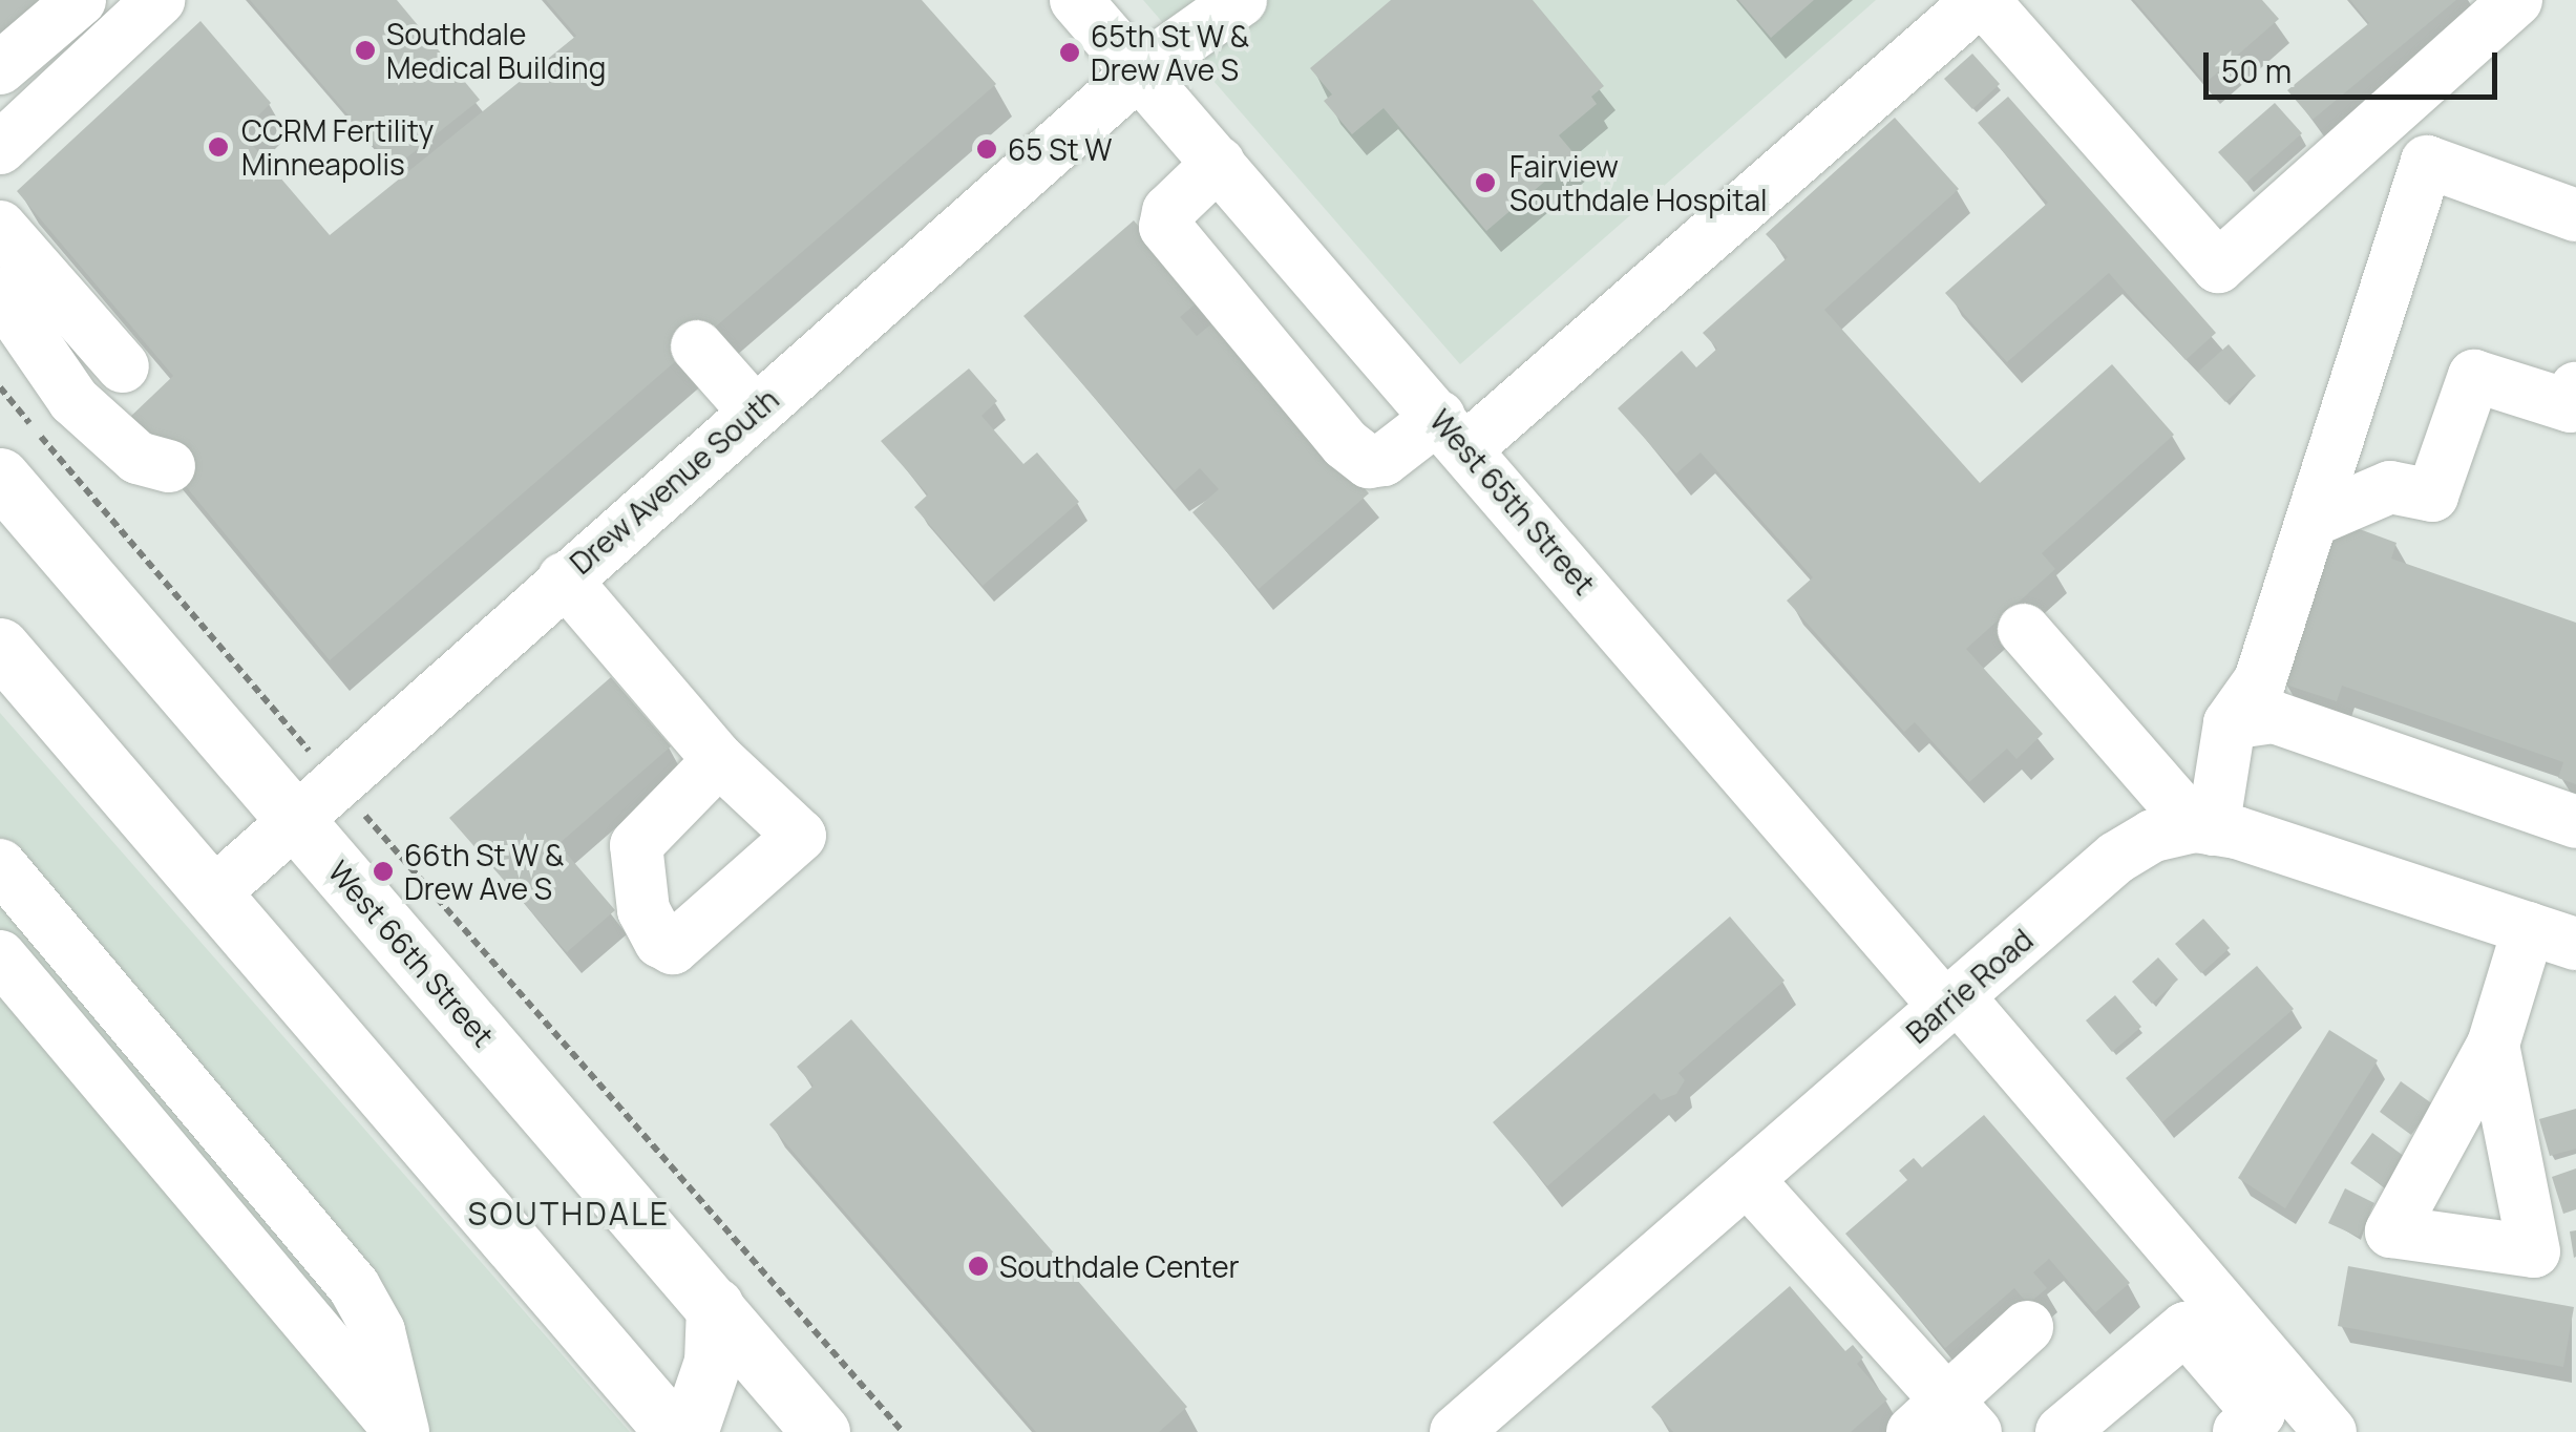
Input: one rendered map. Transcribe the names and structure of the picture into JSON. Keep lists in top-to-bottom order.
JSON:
{
  "streets": {
    "main road": ["West 66th Street"],
    "street": ["Drew Avenue South", "West 65th Street", "Barrie Road"]
  },
  "crossings": [
    ["Drew Avenue South", "West 65th Street"],
    ["Drew Avenue South", "West 66th Street"],
    ["West 65th Street", "Barrie Road"]
  ],
  "districts": ["SOUTHDALE"],
  "places": [
    "Southdale Medical Building",
    "65th St W & Drew Ave S",
    "CCRM Fertility Minneapolis",
    "65 St W",
    "Fairview Southdale Hospital",
    "66th St W & Drew Ave S",
    "Southdale Center"
  ],
  "scale_bar": "50 m"
}
